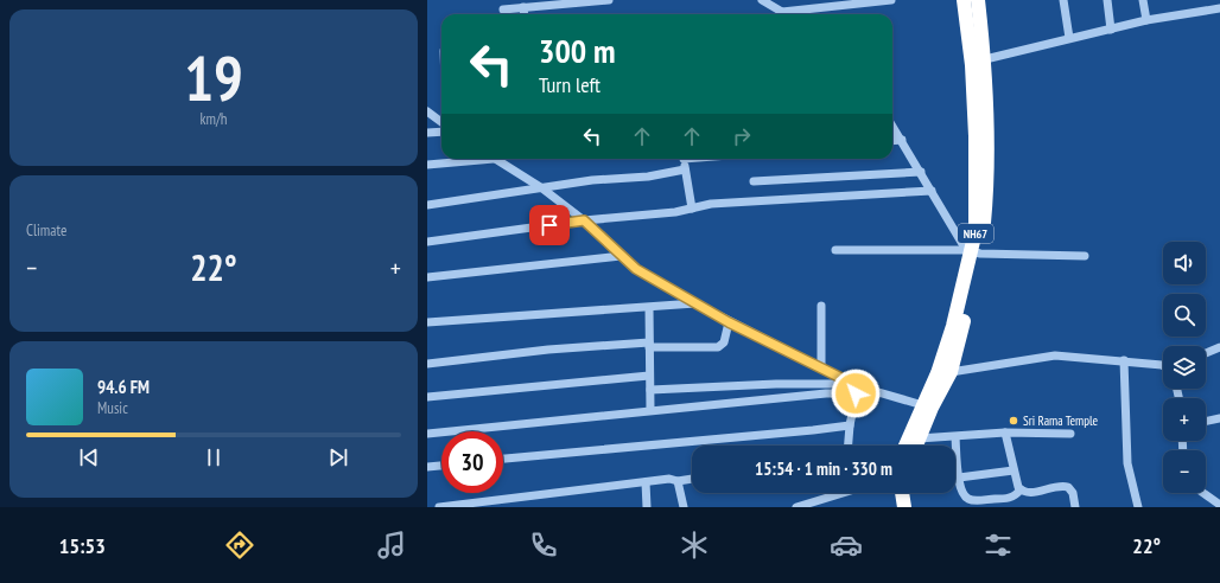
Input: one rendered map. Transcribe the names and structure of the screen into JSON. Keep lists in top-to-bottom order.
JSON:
{
  "streets": {
    "highway": ["NH67"]
  },
  "places": ["Sri Rama Temple"],
  "page": {
    "tile": [
      ["19", "km/h"],
      "Climate"
    ],
    "turn": ["300 m", "Turn left"],
    "map_buttons": ["+", "−"],
    "heat": ["−", "22°", "+"],
    "song": ["94.6 FM", "Music"],
    "limit": "30",
    "trip": "15:54 · 1 min · 330 m",
    "tabs": ["15:53", "22°"]
  }
}
